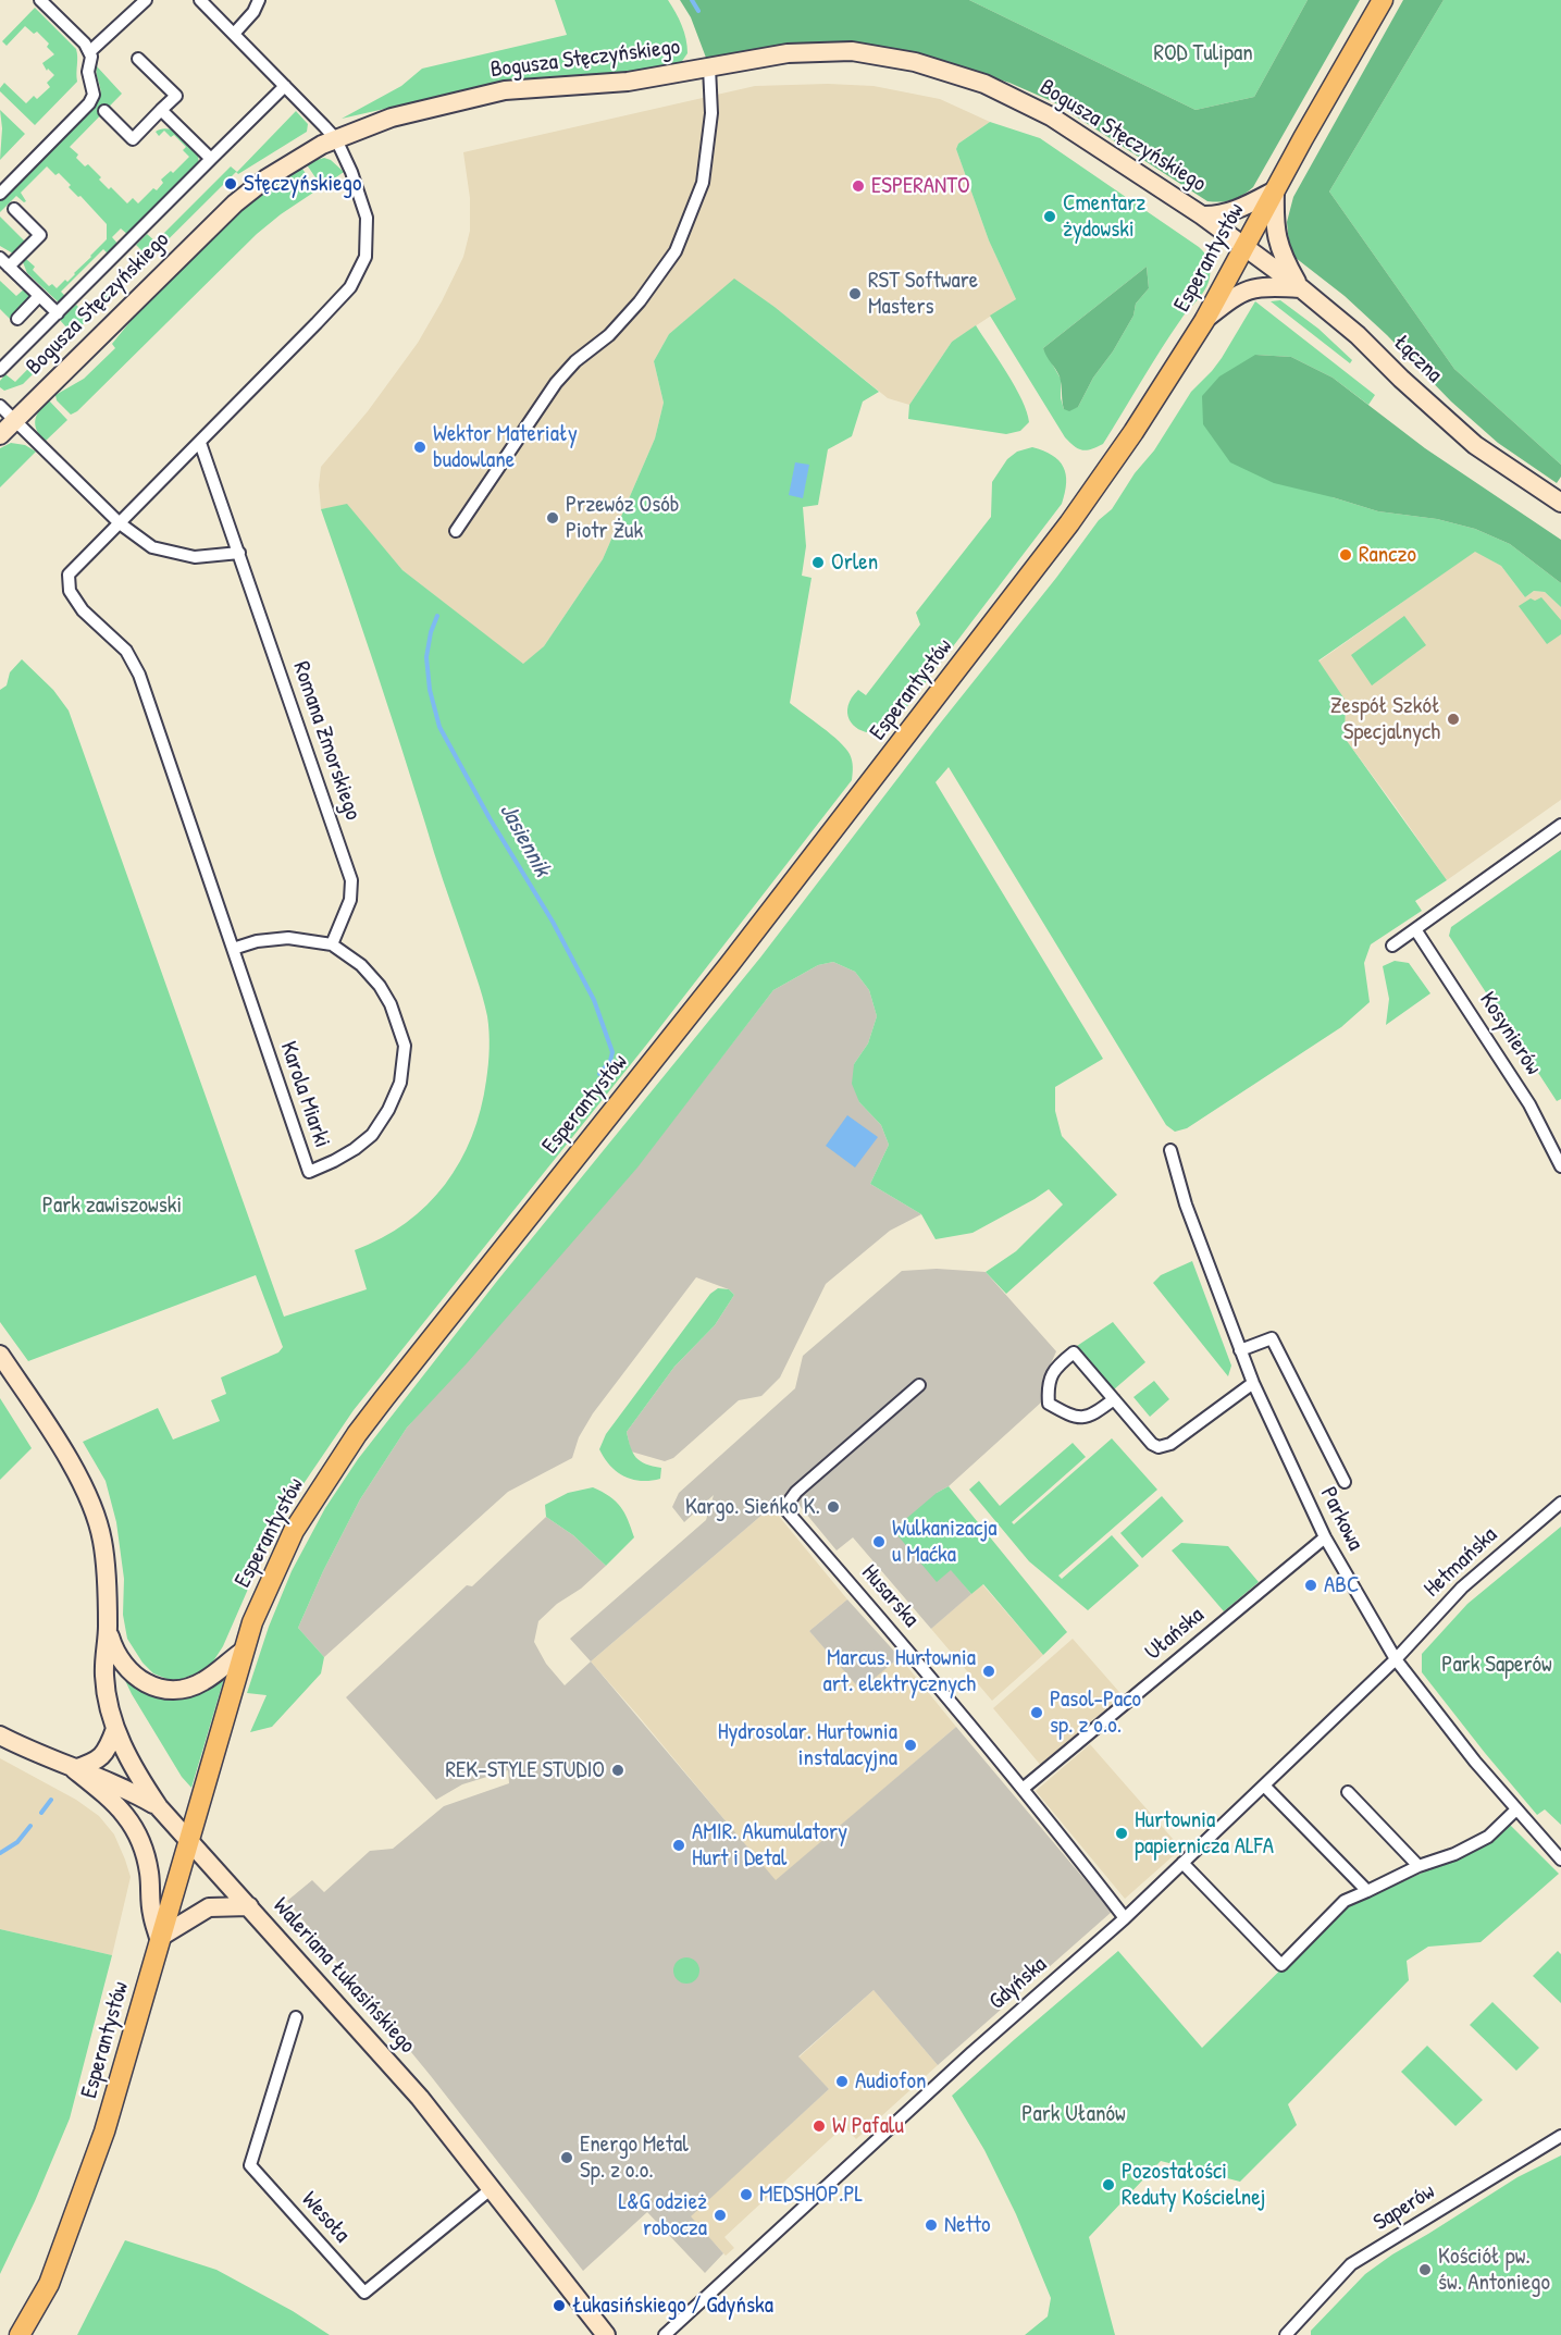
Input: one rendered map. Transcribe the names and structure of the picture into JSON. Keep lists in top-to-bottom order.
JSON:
{
  "streets": {
    "main road": ["Esperantystów"],
    "street": [
      "Bogusza Stęczyńskiego",
      "Łączna",
      "Romana Zmorskiego",
      "Kosynierów",
      "Karola Miarki",
      "Parkowa",
      "Hetmańska",
      "Husarska",
      "Ułańska",
      "Waleriana Łukasińskiego",
      "Gdyńska",
      "Saperów",
      "Wesoła"
    ]
  },
  "crossings": [
    ["Bogusza Stęczyńskiego", "Esperantystów"],
    ["Bogusza Stęczyńskiego", "Łączna"],
    ["Esperantystów", "Łączna"],
    ["Esperantystów", "Waleriana Łukasińskiego"],
    ["Romana Zmorskiego", "Karola Miarki"],
    ["Parkowa", "Hetmańska"],
    ["Parkowa", "Ułańska"],
    ["Parkowa", "Gdyńska"],
    ["Hetmańska", "Gdyńska"],
    ["Husarska", "Ułańska"],
    ["Husarska", "Gdyńska"],
    ["Waleriana Łukasińskiego", "Wesoła"]
  ],
  "water": ["Jasiennik"],
  "parks": [
    "ROD Tulipan",
    "Park zawiszowski",
    "Park Saperów",
    "Park Ułanów"
  ],
  "places": [
    "Stęczyńskiego",
    "ESPERANTO",
    "Cmentarz żydowski",
    "RST Software Masters",
    "Wektor Materiały budowlane",
    "Przewóz Osób Piotr Żuk",
    "Ranczo",
    "Orlen",
    "Zespół Szkół Specjalnych",
    "Kargo. Sieńko K.",
    "Wulkanizacja u Maćka",
    "ABC",
    "Marcus. Hurtownia art. elektrycznych",
    "Pasol-Paco sp. z o.o.",
    "Hydrosolar. Hurtownia instalacyjna",
    "REK-STYLE STUDIO",
    "Hurtownia papiernicza ALFA",
    "AMIR. Akumulatory Hurt i Detal",
    "Audiofon",
    "W Pafalu",
    "Energo Metal Sp. z o.o.",
    "Pozostałości Reduty Kościelnej",
    "MEDSHOP.PL",
    "L&G odzież robocza",
    "Netto",
    "Kościół pw. św. Antoniego",
    "Łukasińskiego / Gdyńska"
  ]
}
